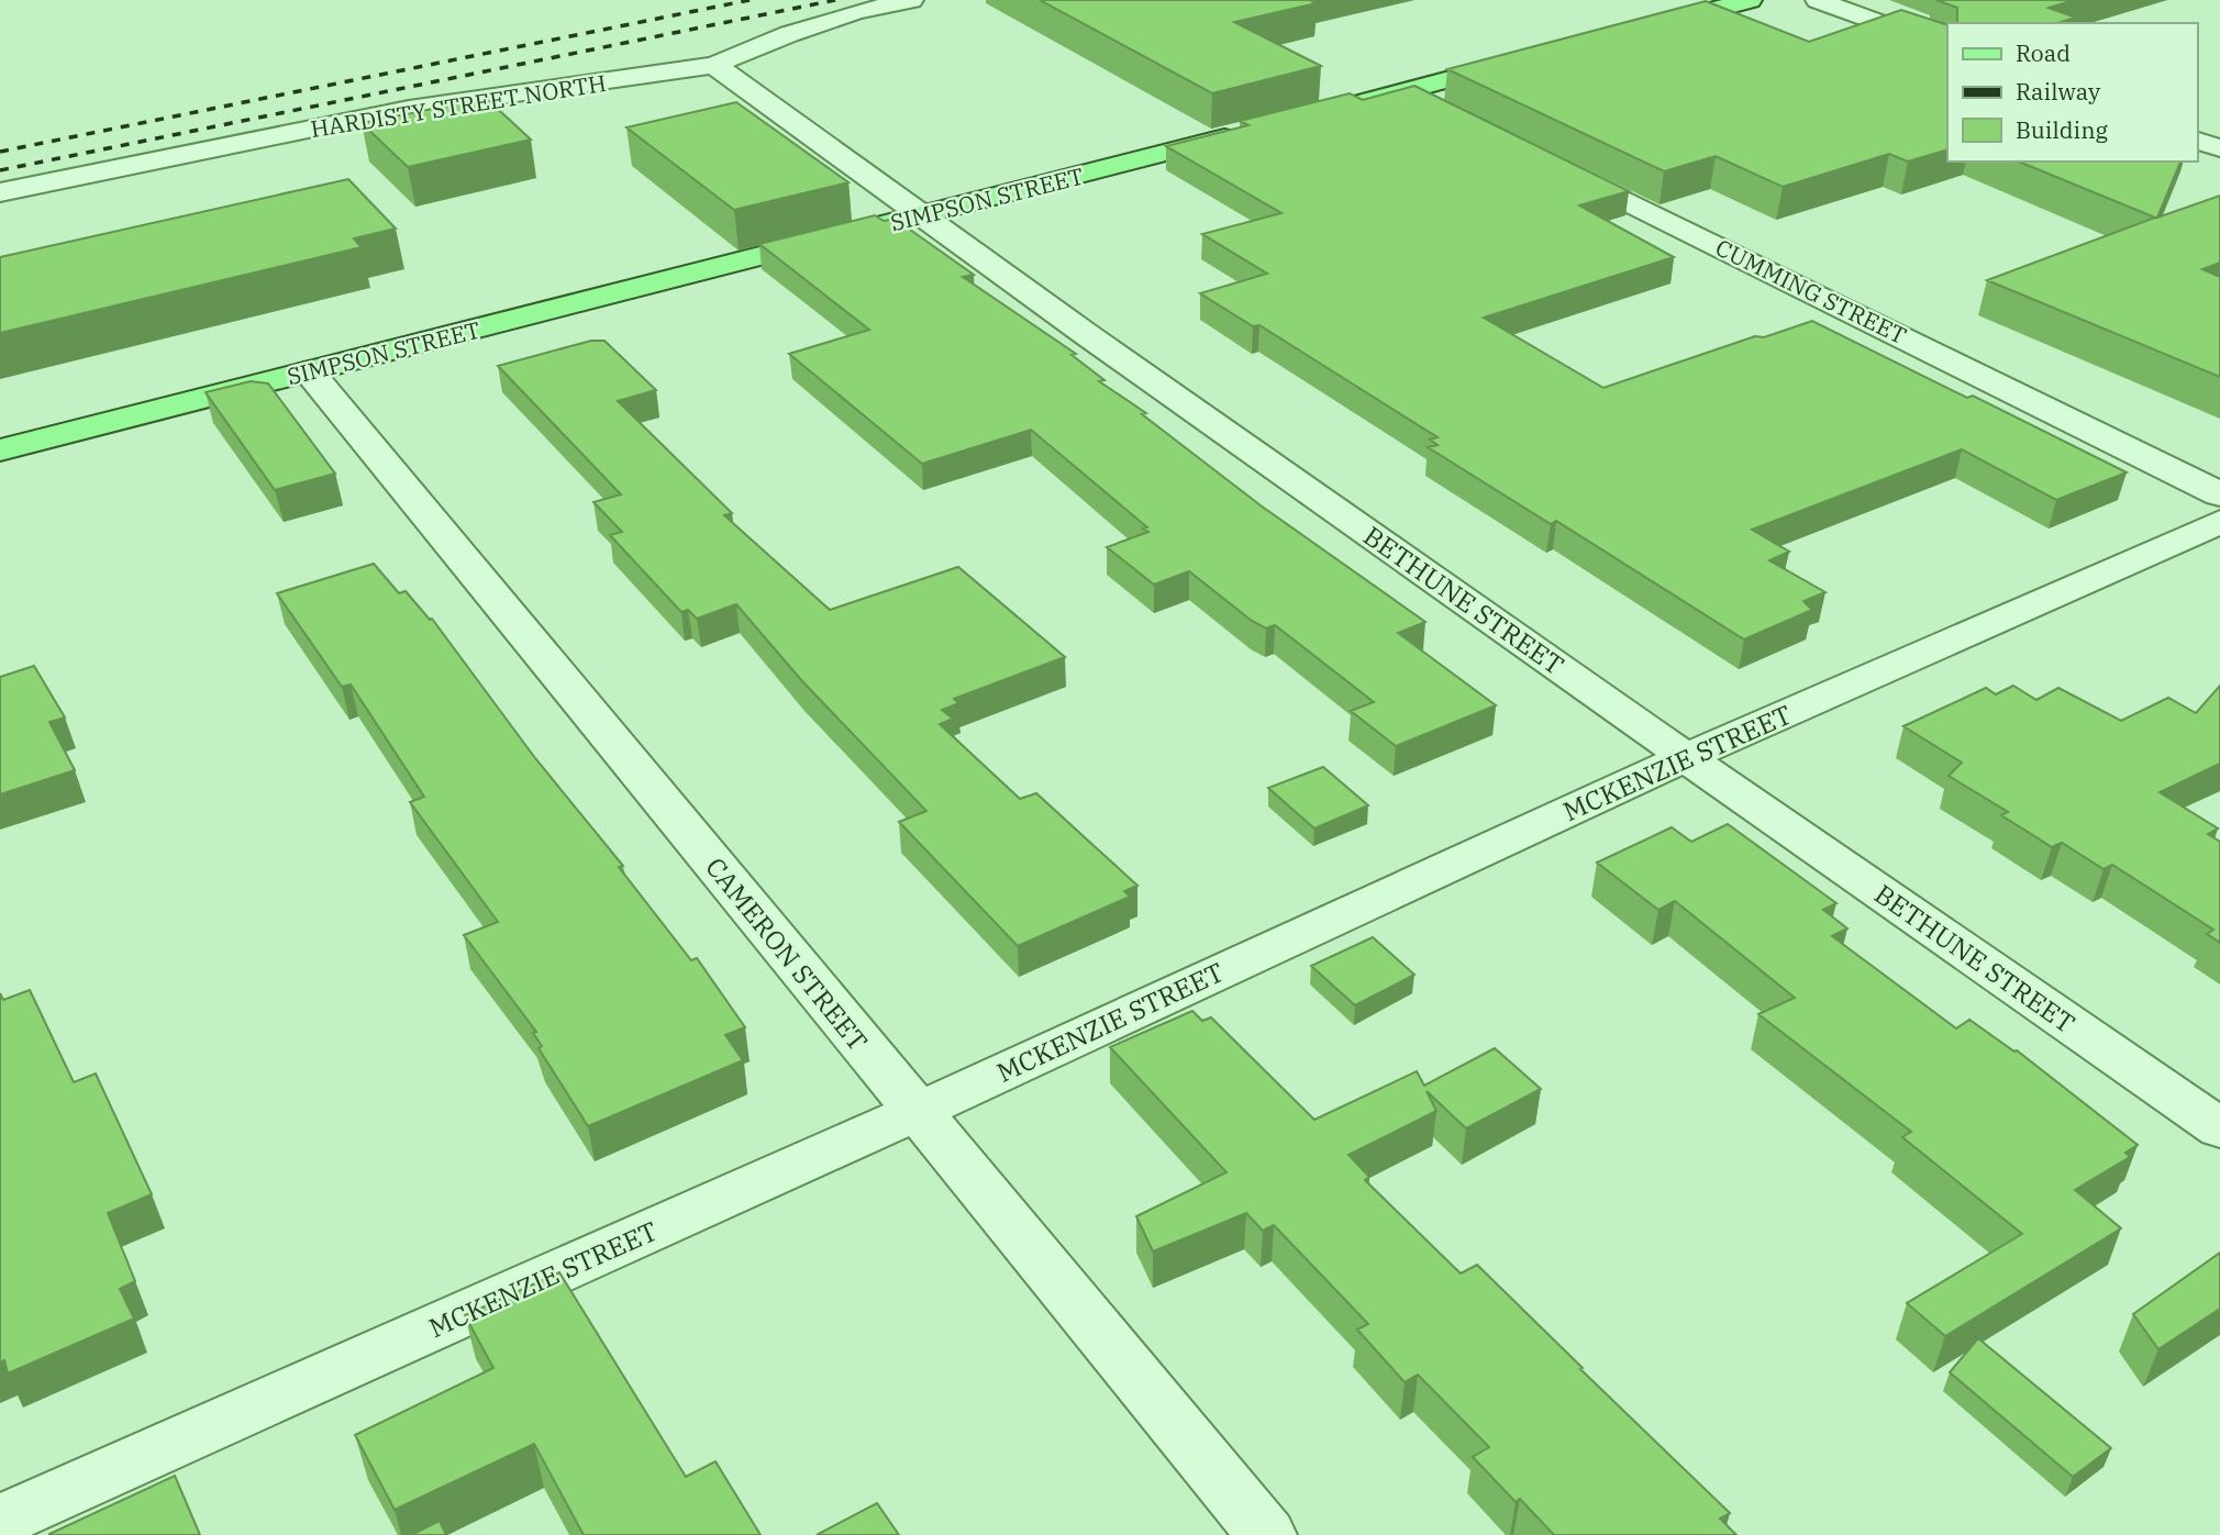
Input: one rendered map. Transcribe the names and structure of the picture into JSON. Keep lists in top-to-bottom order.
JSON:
{
  "streets": {
    "main road": ["SIMPSON STREET"],
    "street": [
      "HARDISTY STREET NORTH",
      "CUMMING STREET",
      "BETHUNE STREET",
      "MCKENZIE STREET",
      "CAMERON STREET"
    ]
  },
  "crossings": [
    ["HARDISTY STREET NORTH", "BETHUNE STREET"],
    ["SIMPSON STREET", "BETHUNE STREET"],
    ["SIMPSON STREET", "CAMERON STREET"],
    ["BETHUNE STREET", "MCKENZIE STREET"],
    ["MCKENZIE STREET", "CAMERON STREET"]
  ],
  "legend": ["Road", "Railway", "Building"]
}
